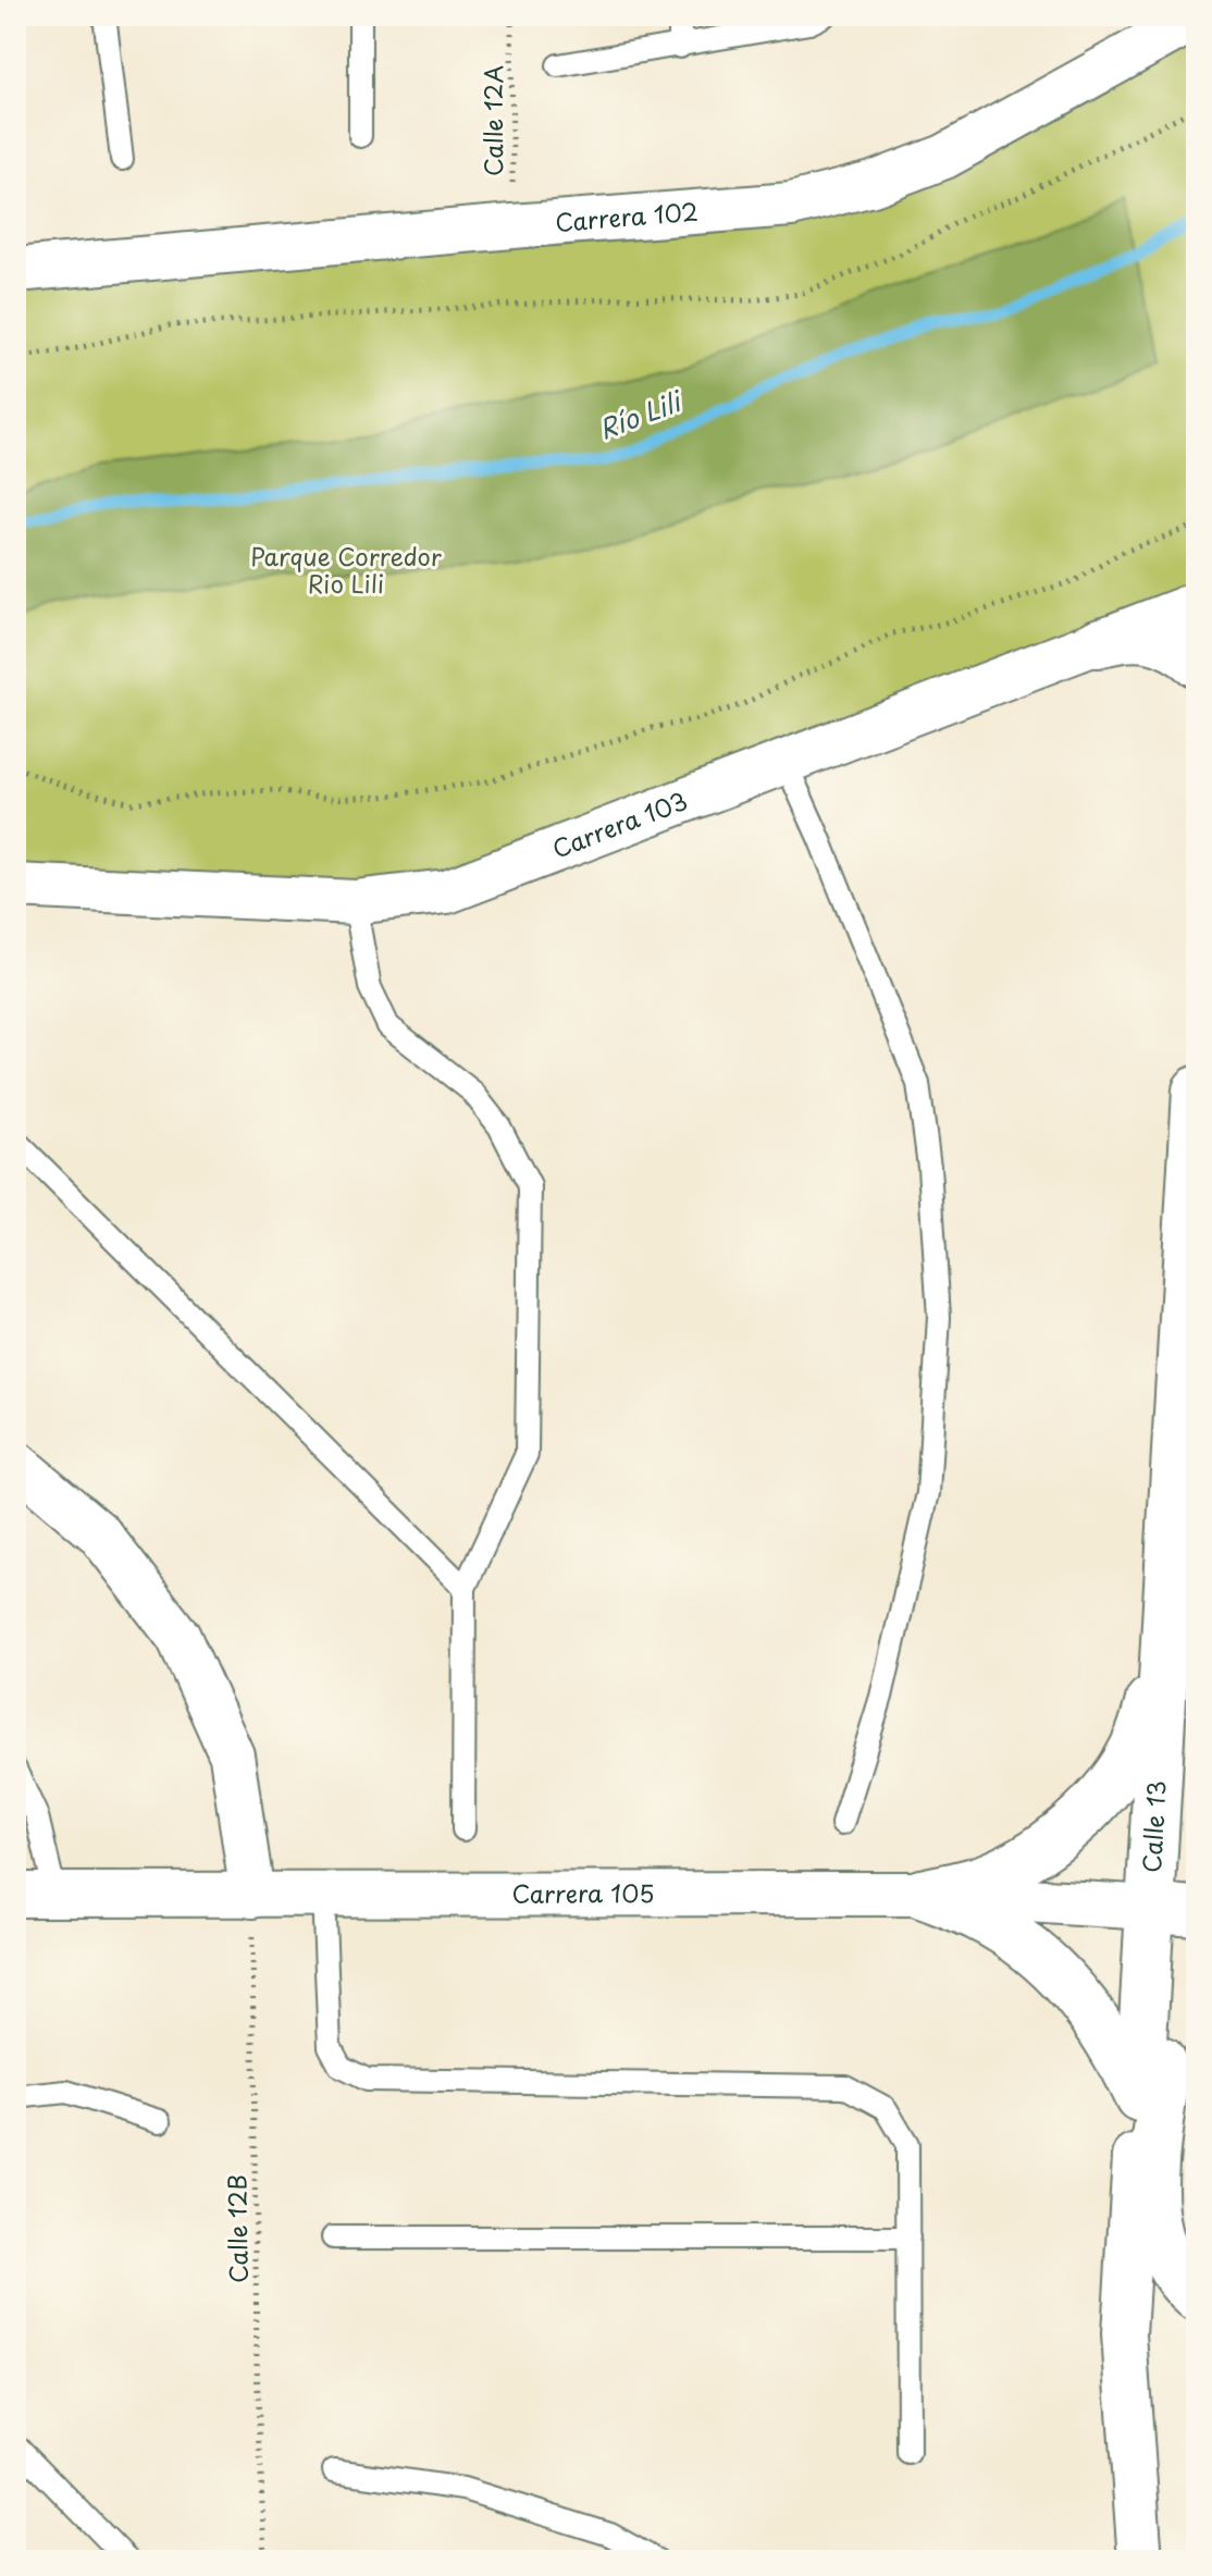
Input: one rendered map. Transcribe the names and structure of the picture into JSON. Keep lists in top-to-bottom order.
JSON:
{
  "streets": {
    "main road": ["Calle 13"],
    "street": ["Carrera 102", "Carrera 103", "Carrera 105"],
    "path": ["Calle 12A", "Calle 12B"]
  },
  "crossings": [
    ["Calle 12A", "Carrera 102"],
    ["Calle 13", "Carrera 105"],
    ["Carrera 105", "Calle 12B"]
  ],
  "water": ["Río Lili"],
  "parks": ["Parque Corredor Rio Lili"]
}
